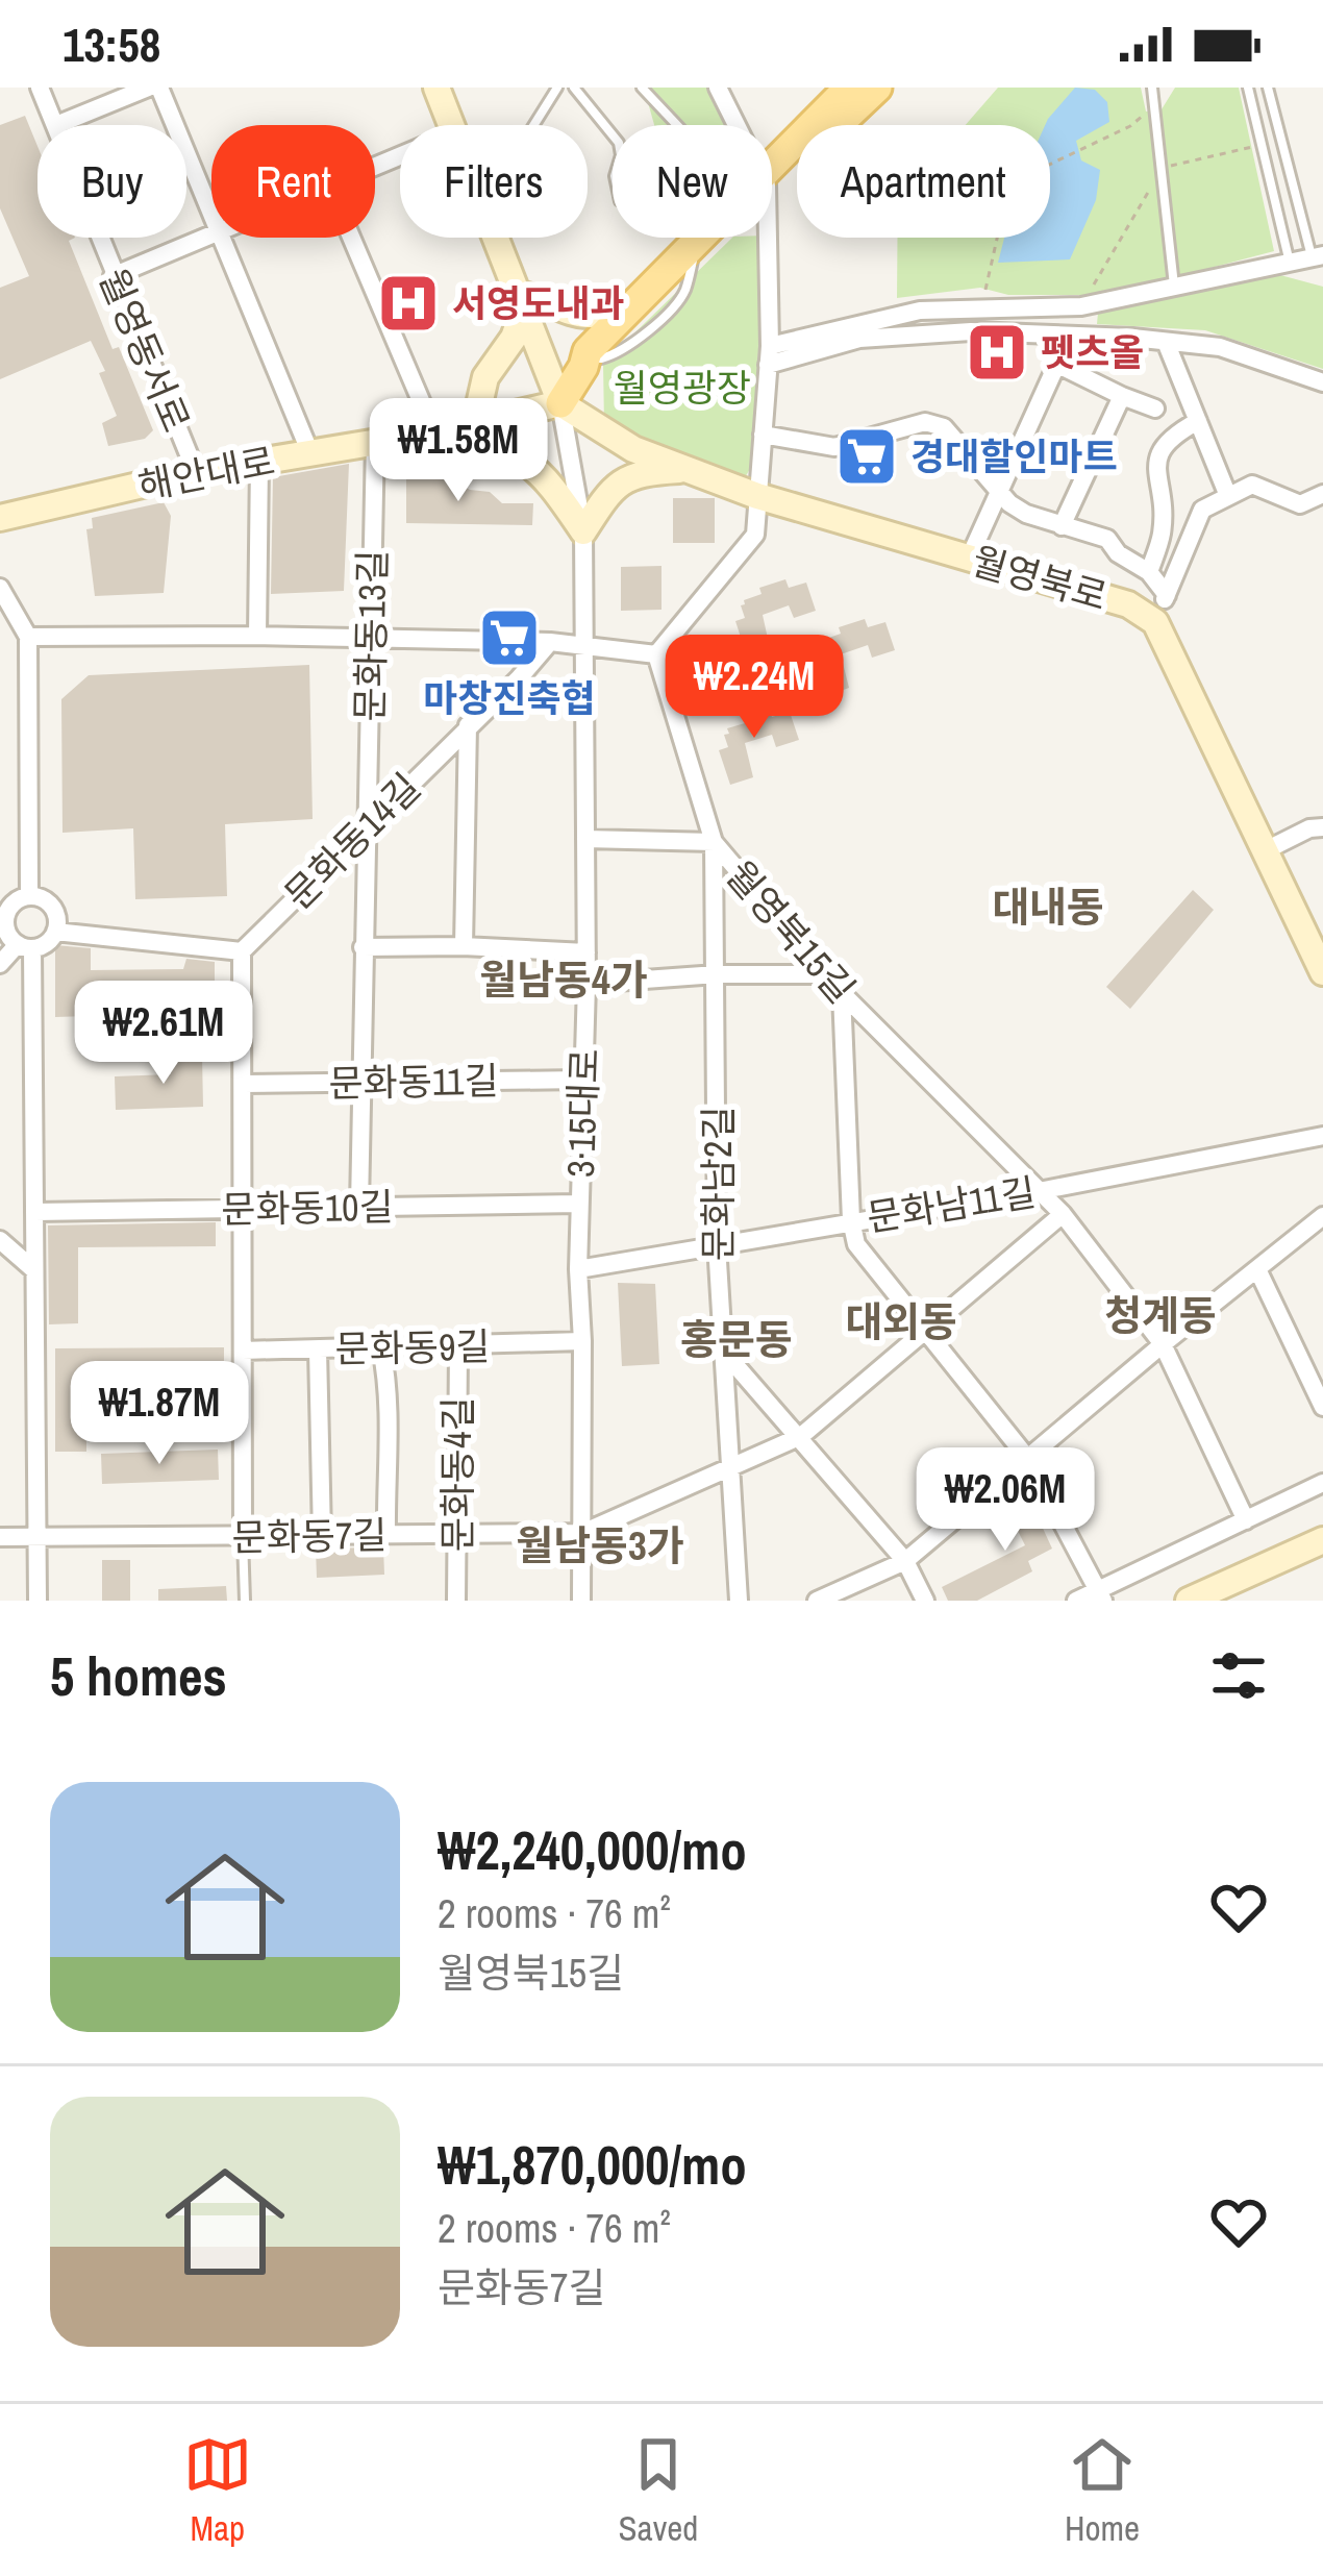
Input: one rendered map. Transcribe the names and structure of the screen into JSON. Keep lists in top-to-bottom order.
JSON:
{
  "streets": {
    "main road": ["해안대로", "월영북로"],
    "street": [
      "월영동서로",
      "문화동13길",
      "문화동14길",
      "월영북15길",
      "문화동11길",
      "3·15대로",
      "문화남2길",
      "문화남11길",
      "문화동10길",
      "문화동9길",
      "문화동4길",
      "문화동7길"
    ]
  },
  "crossings": [
    ["월영동서로", "해안대로"],
    ["해안대로", "월영북로"],
    ["해안대로", "문화동13길"],
    ["해안대로", "3·15대로"],
    ["월영북로", "3·15대로"],
    ["문화동13길", "문화동14길"],
    ["문화동13길", "문화동11길"],
    ["문화동13길", "문화동10길"],
    ["월영북15길", "문화남2길"],
    ["월영북15길", "문화남11길"],
    ["문화동11길", "3·15대로"],
    ["3·15대로", "문화남11길"],
    ["3·15대로", "문화동10길"],
    ["3·15대로", "문화동9길"],
    ["3·15대로", "문화동7길"],
    ["문화남2길", "문화남11길"],
    ["문화동9길", "문화동4길"],
    ["문화동4길", "문화동7길"]
  ],
  "districts": [
    "대내동",
    "월남동4가",
    "청계동",
    "대외동",
    "홍문동",
    "월남동3가"
  ],
  "parks": ["월영광장"],
  "places": {
    "hospital": ["서영도내과", "펫츠올"],
    "supermarket": ["경대할인마트", "마창진축협"]
  },
  "page": {
    "status": "13:58",
    "chip": [
      "Buy",
      "Rent",
      "Filters",
      "New",
      "Apartment"
    ],
    "price": [
      "₩1.58M",
      "₩2.24M",
      "₩2.61M",
      "₩1.87M",
      "₩2.06M"
    ],
    "heading": "5 homes",
    "list": [
      {
        "name": "₩2,240,000/mo",
        "note": "2 rooms · 76 m² · 월영북15길"
      },
      {
        "name": "₩1,870,000/mo",
        "note": "2 rooms · 76 m² · 문화동7길"
      }
    ],
    "tabs": ["Map", "Saved", "Home"]
  }
}
